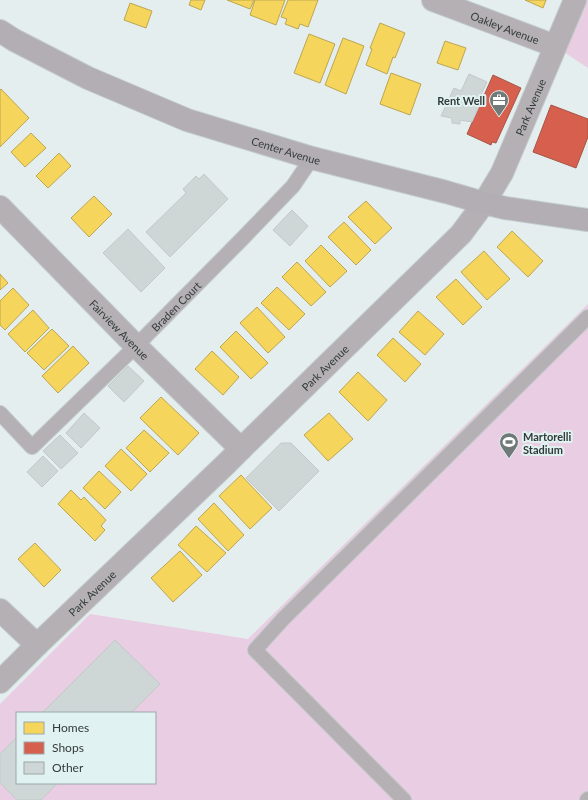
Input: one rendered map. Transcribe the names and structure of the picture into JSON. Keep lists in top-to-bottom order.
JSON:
{
  "streets": {
    "street": [
      "Oakley Avenue",
      "Park Avenue",
      "Center Avenue",
      "Fairview Avenue"
    ],
    "lane": ["Braden Court"]
  },
  "crossings": [
    ["Oakley Avenue", "Park Avenue"],
    ["Park Avenue", "Center Avenue"],
    ["Park Avenue", "Fairview Avenue"],
    ["Center Avenue", "Braden Court"],
    ["Braden Court", "Fairview Avenue"]
  ],
  "places": {
    "office": ["Rent Well"],
    "sports": ["Martorelli Stadium"]
  },
  "legend": ["Homes", "Shops", "Other"]
}
